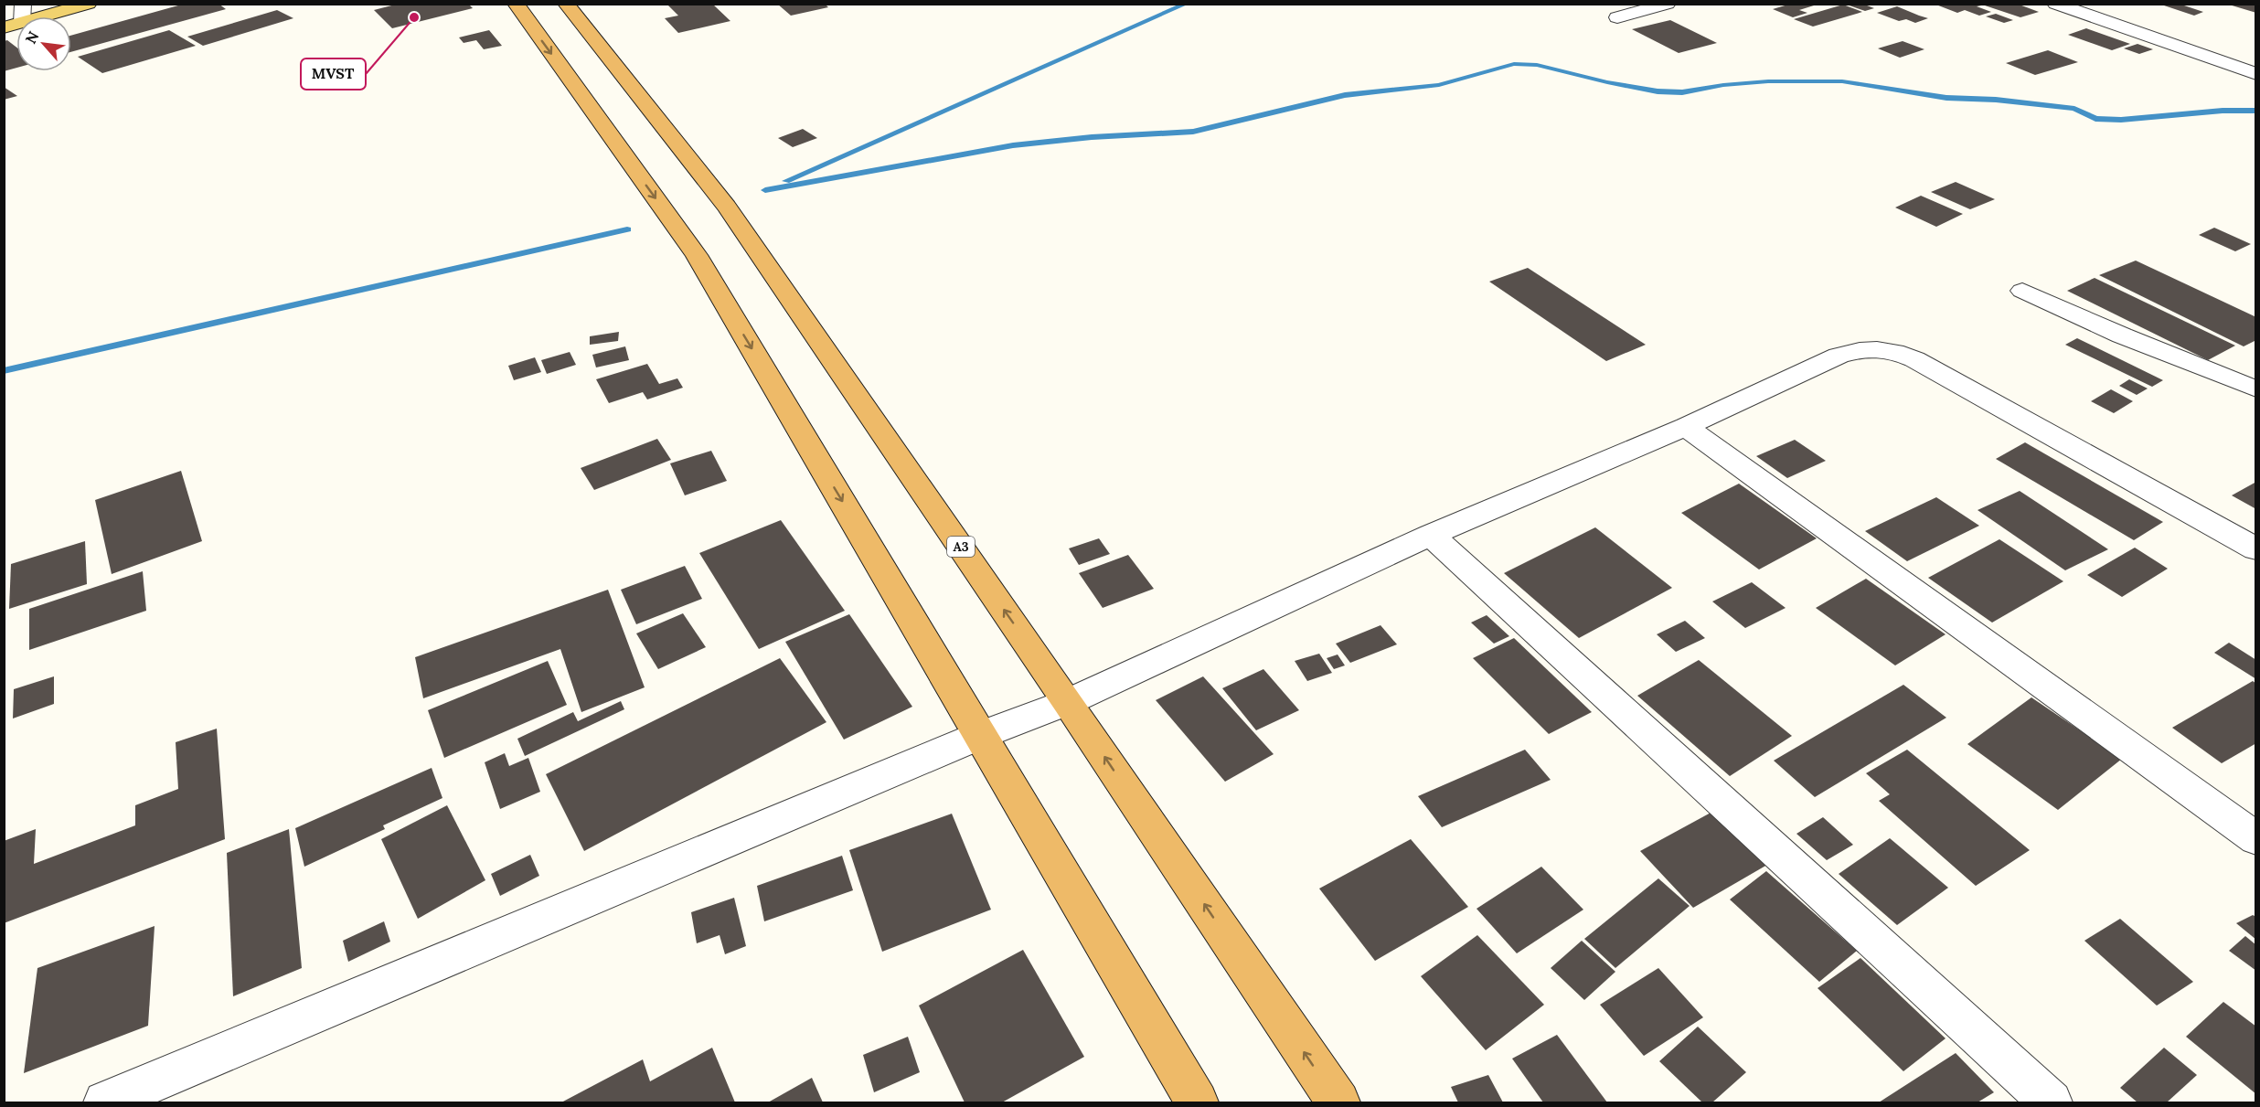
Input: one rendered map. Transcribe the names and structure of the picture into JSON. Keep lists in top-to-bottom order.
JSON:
{
  "streets": {
    "highway": ["A3"]
  },
  "places": ["MVST"],
  "north": "top left"
}
